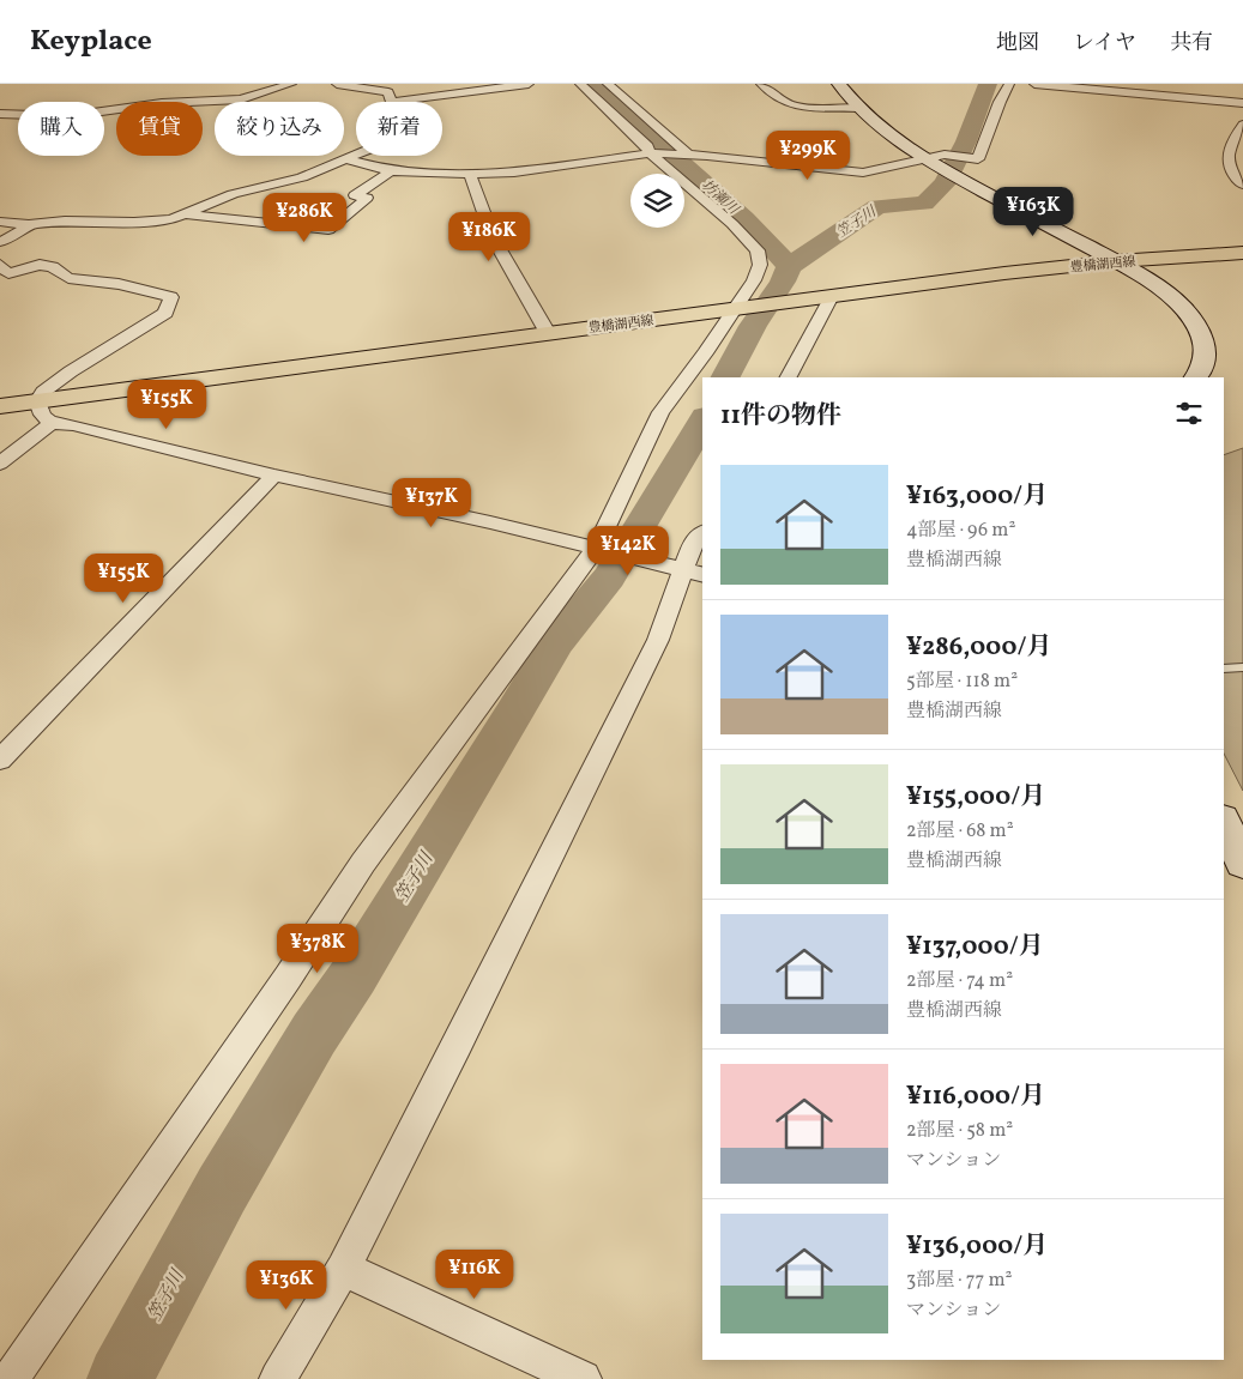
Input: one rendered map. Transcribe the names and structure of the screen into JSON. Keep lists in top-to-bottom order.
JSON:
{
  "streets": {
    "main road": ["豊橋湖西線"]
  },
  "water": ["坊瀬川", "笠子川"],
  "page": {
    "header": "Keyplace",
    "nav": ["地図", "レイヤ", "共有"],
    "chip": [
      "購入",
      "賃貸",
      "絞り込み",
      "新着"
    ],
    "price": [
      "¥299K",
      "¥163K",
      "¥286K",
      "¥186K",
      "¥155K",
      "¥137K",
      "¥142K",
      "¥155K",
      "¥378K",
      "¥116K",
      "¥136K"
    ],
    "heading": "11件の物件",
    "list": [
      {
        "name": "¥163,000/月",
        "note": "4部屋 · 96 m² · 豊橋湖西線"
      },
      {
        "name": "¥286,000/月",
        "note": "5部屋 · 118 m² · 豊橋湖西線"
      },
      {
        "name": "¥155,000/月",
        "note": "2部屋 · 68 m² · 豊橋湖西線"
      },
      {
        "name": "¥137,000/月",
        "note": "2部屋 · 74 m² · 豊橋湖西線"
      },
      {
        "name": "¥116,000/月",
        "note": "2部屋 · 58 m² · マンション"
      },
      {
        "name": "¥136,000/月",
        "note": "3部屋 · 77 m² · マンション"
      }
    ]
  }
}
